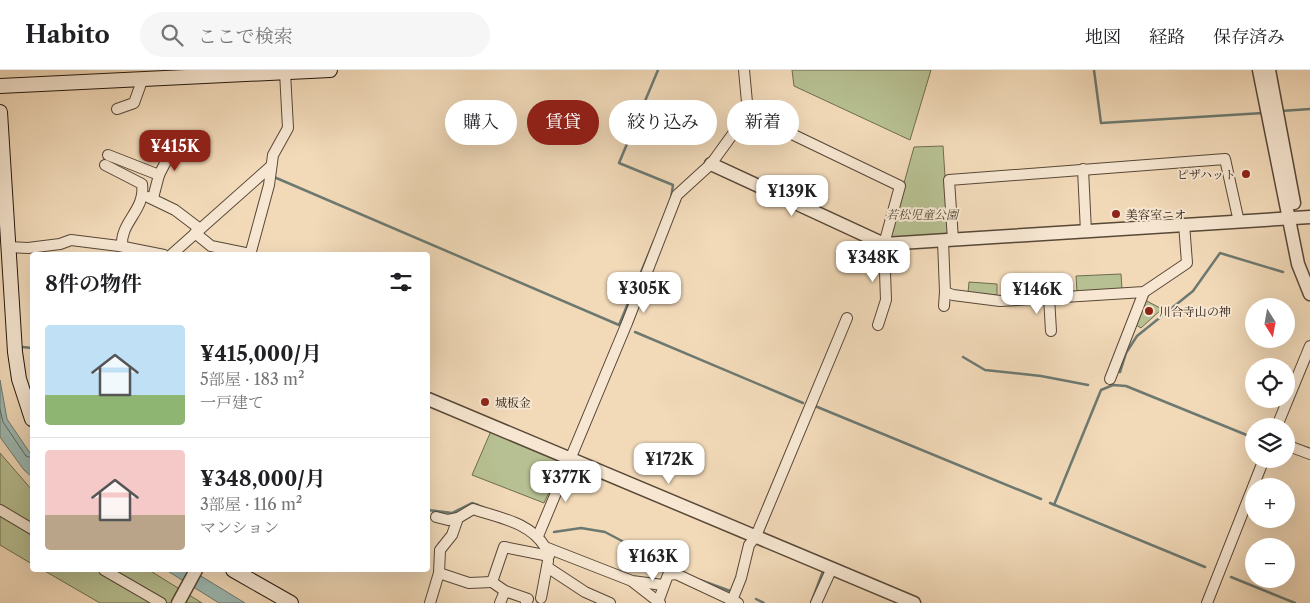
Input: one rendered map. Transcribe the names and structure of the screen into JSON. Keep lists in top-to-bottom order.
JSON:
{
  "parks": ["若松児童公園"],
  "places": [
    "ピザハット",
    "美容室ニオ",
    "川合寺山の神",
    "城板金"
  ],
  "north": "bottom",
  "page": {
    "header": "Habito",
    "search": "ここで検索",
    "nav": ["地図", "経路", "保存済み"],
    "chip": [
      "購入",
      "賃貸",
      "絞り込み",
      "新着"
    ],
    "price": [
      "¥415K",
      "¥139K",
      "¥348K",
      "¥305K",
      "¥146K",
      "¥172K",
      "¥377K",
      "¥163K"
    ],
    "heading": "8件の物件",
    "map_buttons": ["+", "−"],
    "list": [
      {
        "name": "¥415,000/月",
        "note": "5部屋 · 183 m² · 一戸建て"
      },
      {
        "name": "¥348,000/月",
        "note": "3部屋 · 116 m² · マンション"
      }
    ]
  }
}
